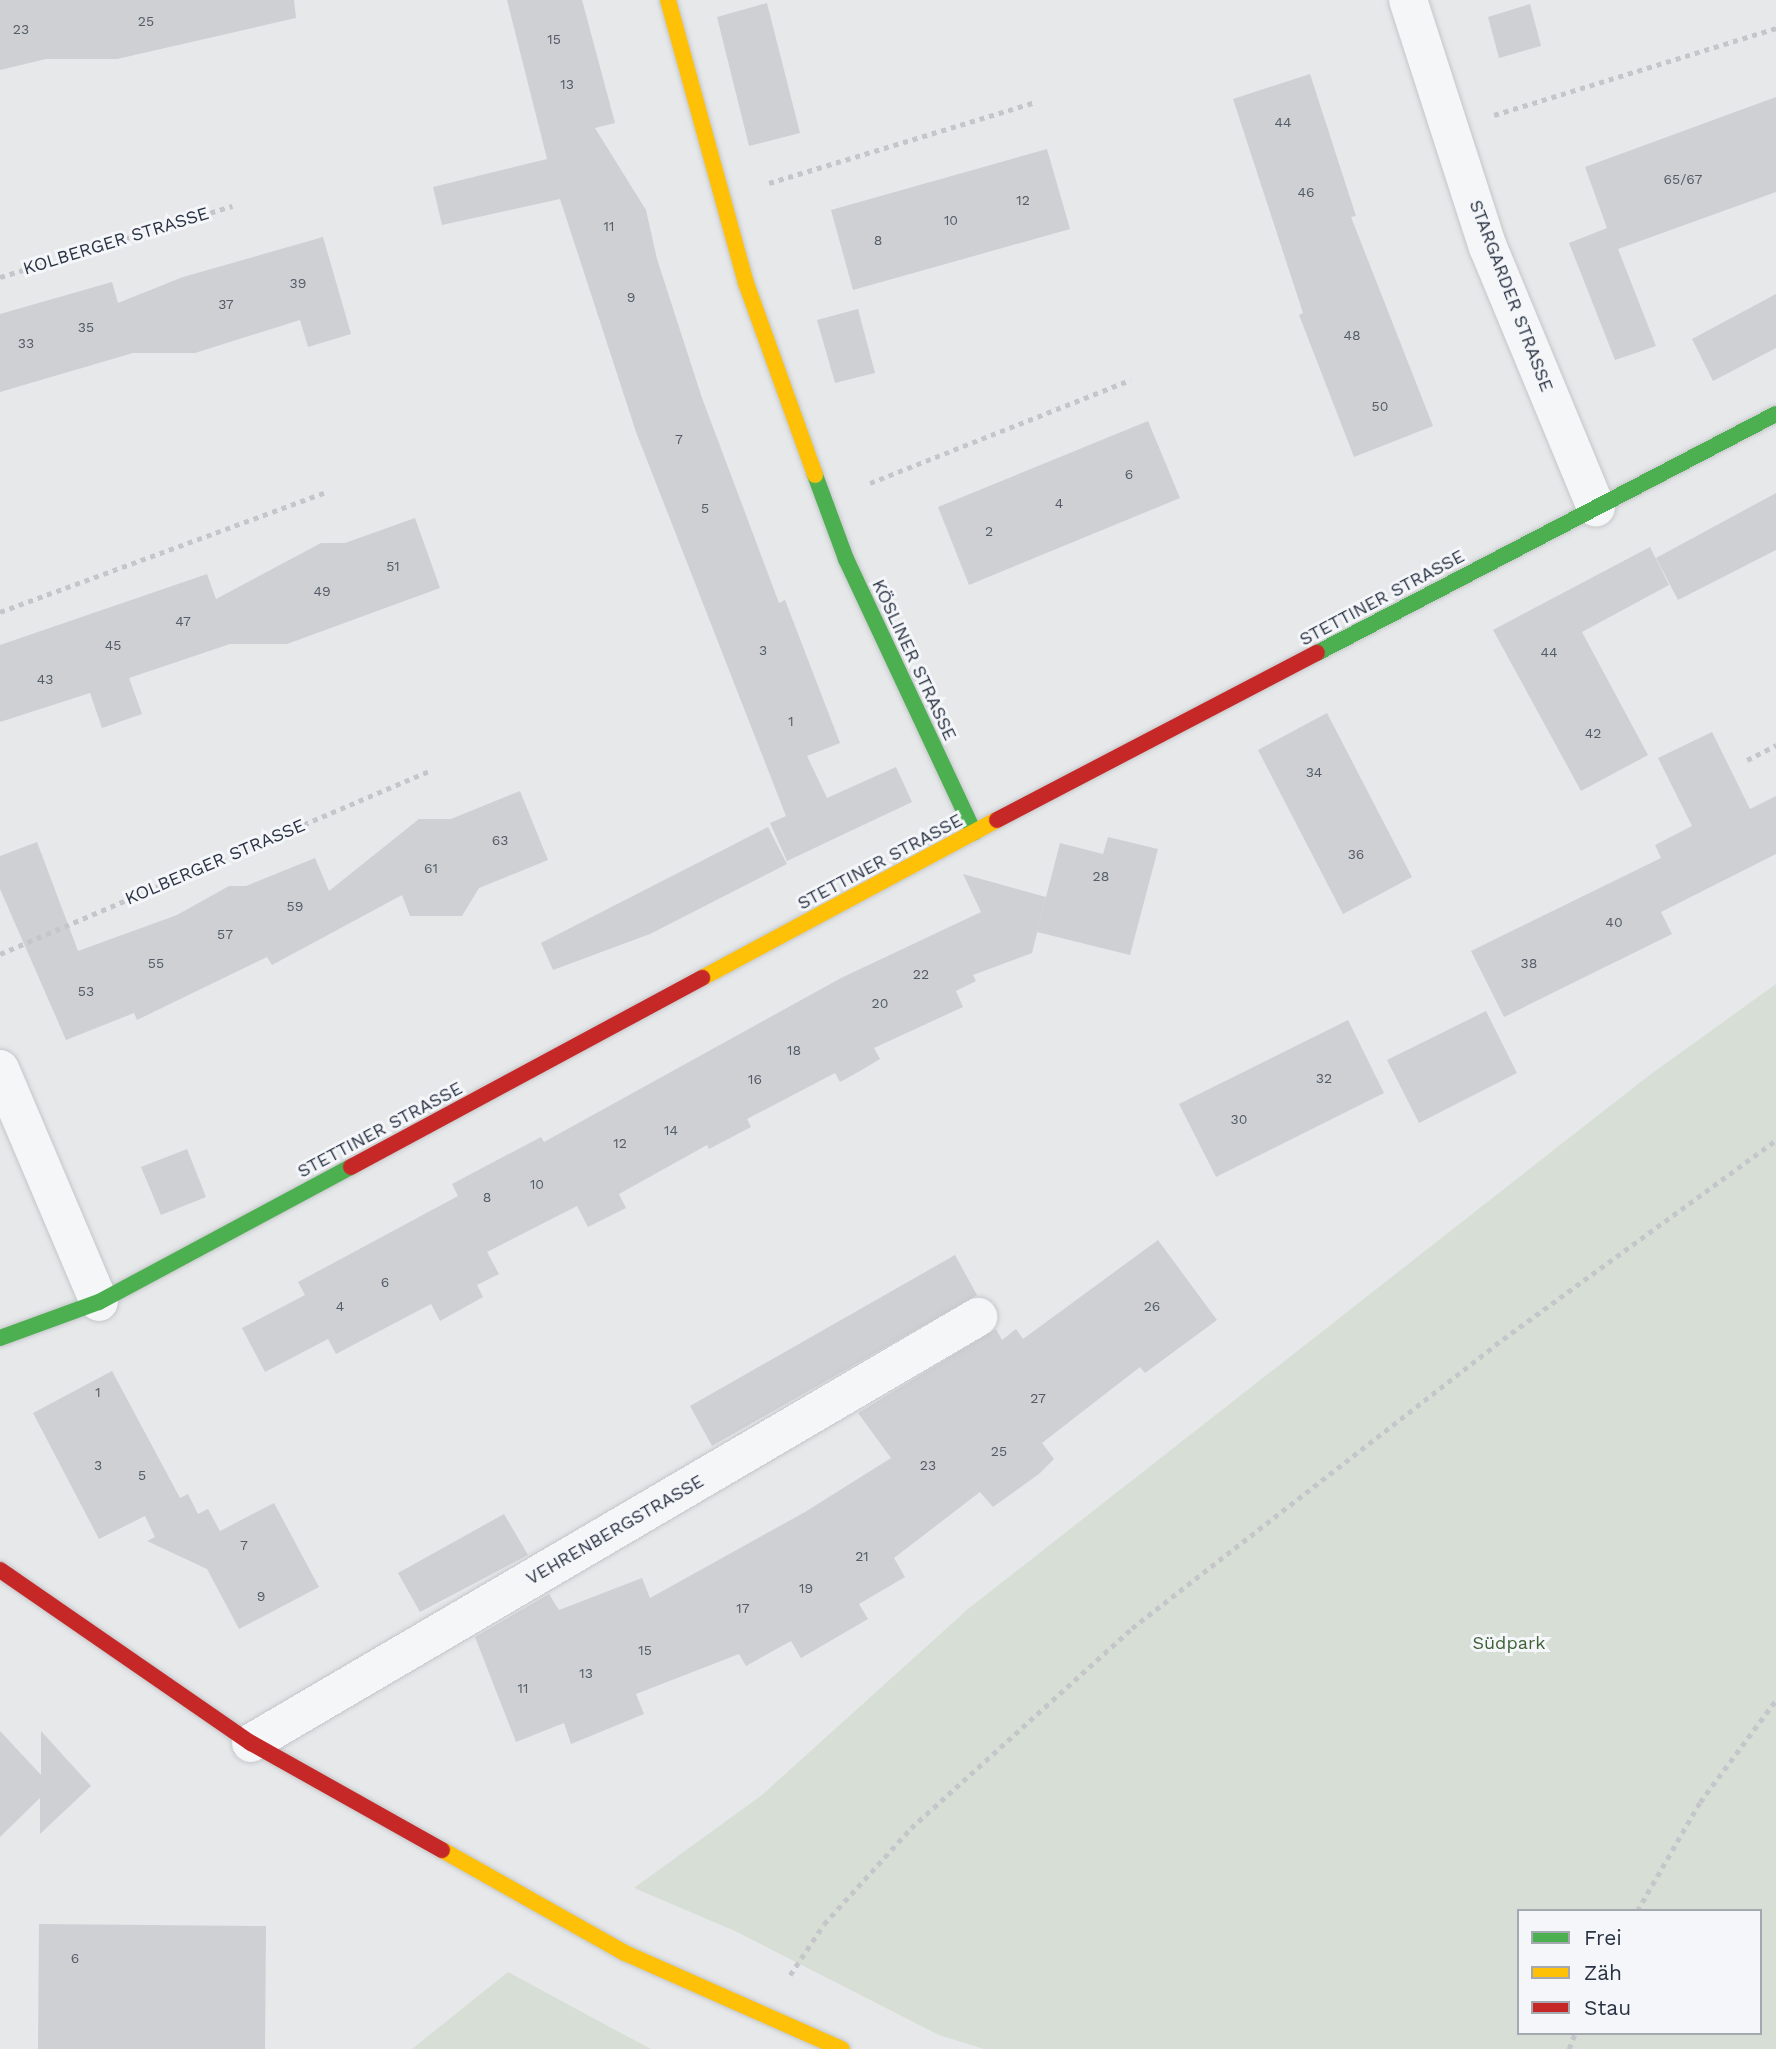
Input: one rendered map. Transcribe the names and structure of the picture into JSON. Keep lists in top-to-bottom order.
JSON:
{
  "streets": {
    "street": [
      "STARGARDER STRASSE",
      "STETTINER STRASSE",
      "KÖSLINER STRASSE",
      "VEHRENBERGSTRASSE"
    ],
    "path": ["KOLBERGER STRASSE"]
  },
  "crossings": [
    ["STARGARDER STRASSE", "STETTINER STRASSE"],
    ["STETTINER STRASSE", "KÖSLINER STRASSE"]
  ],
  "parks": ["Südpark"],
  "house_numbers": [
    "25",
    "23",
    "15",
    "13",
    "44",
    "65/67",
    "46",
    "12",
    "10",
    "11",
    "8",
    "39",
    "9",
    "37",
    "35",
    "48",
    "33",
    "50",
    "7",
    "6",
    "4",
    "5",
    "2",
    "51",
    "49",
    "47",
    "45",
    "3",
    "44",
    "43",
    "1",
    "42",
    "34",
    "63",
    "36",
    "61",
    "28",
    "59",
    "40",
    "57",
    "55",
    "38",
    "22",
    "53",
    "20",
    "18",
    "32",
    "16",
    "30",
    "14",
    "12",
    "10",
    "8",
    "6",
    "4",
    "26",
    "1",
    "27",
    "25",
    "3",
    "23",
    "5",
    "7",
    "21",
    "19",
    "9",
    "17",
    "15",
    "13",
    "11",
    "6"
  ],
  "legend": ["Frei", "Zäh", "Stau"]
}
